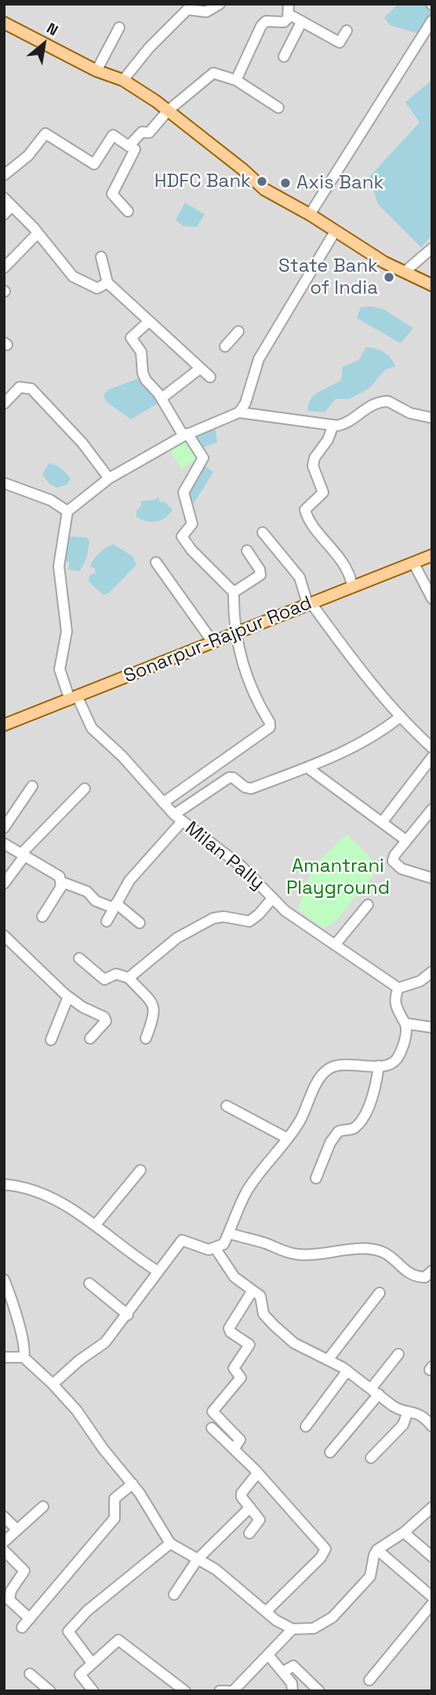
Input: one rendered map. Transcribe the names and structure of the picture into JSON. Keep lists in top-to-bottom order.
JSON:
{
  "streets": {
    "main road": ["Sonarpur-Rajpur Road"],
    "street": ["Milan Pally"]
  },
  "crossings": [
    ["Sonarpur-Rajpur Road", "Milan Pally"]
  ],
  "parks": ["Amantrani Playground"],
  "places": ["HDFC Bank", "Axis Bank", "State Bank of India"],
  "north": "top right"
}
